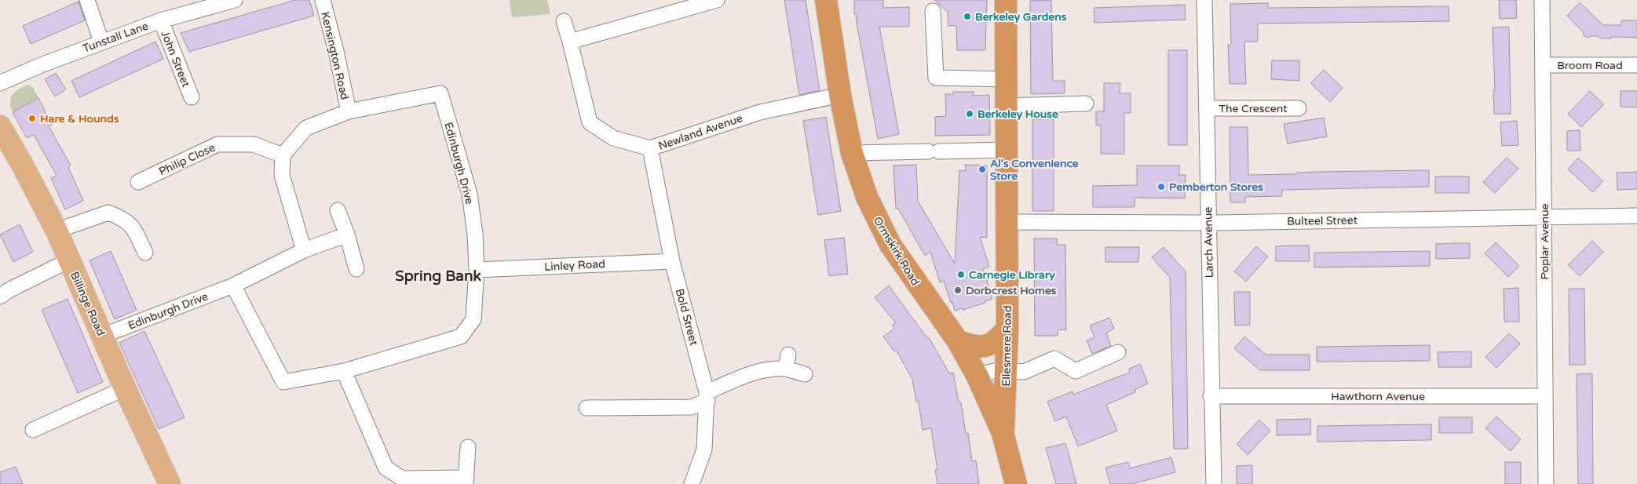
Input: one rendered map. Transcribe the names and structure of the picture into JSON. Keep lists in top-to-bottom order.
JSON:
{
  "streets": {
    "highway": ["Ormskirk Road", "Ellesmere Road"],
    "main road": ["Billinge Road"],
    "street": [
      "Tunstall Lane",
      "Kensington Road",
      "John Street",
      "Broom Road",
      "The Crescent",
      "Newland Avenue",
      "Philip Close",
      "Edinburgh Drive",
      "Bulteel Street",
      "Poplar Avenue",
      "Larch Avenue",
      "Linley Road",
      "Bold Street",
      "Hawthorn Avenue"
    ]
  },
  "crossings": [
    ["Tunstall Lane", "John Street"],
    ["Kensington Road", "Edinburgh Drive"],
    ["Broom Road", "Poplar Avenue"],
    ["The Crescent", "Larch Avenue"],
    ["Newland Avenue", "Ormskirk Road"],
    ["Newland Avenue", "Bold Street"],
    ["Philip Close", "Edinburgh Drive"],
    ["Edinburgh Drive", "Linley Road"],
    ["Edinburgh Drive", "Billinge Road"],
    ["Bulteel Street", "Poplar Avenue"],
    ["Bulteel Street", "Larch Avenue"],
    ["Bulteel Street", "Ellesmere Road"],
    ["Poplar Avenue", "Hawthorn Avenue"],
    ["Larch Avenue", "Hawthorn Avenue"],
    ["Ormskirk Road", "Ellesmere Road"],
    ["Linley Road", "Bold Street"]
  ],
  "districts": ["Spring Bank"],
  "places": [
    "Berkeley Gardens",
    "Berkeley House",
    "Hare & Hounds",
    "Al's Convenience Store",
    "Pemberton Stores",
    "Carnegie Library",
    "Dorbcrest Homes"
  ]
}
